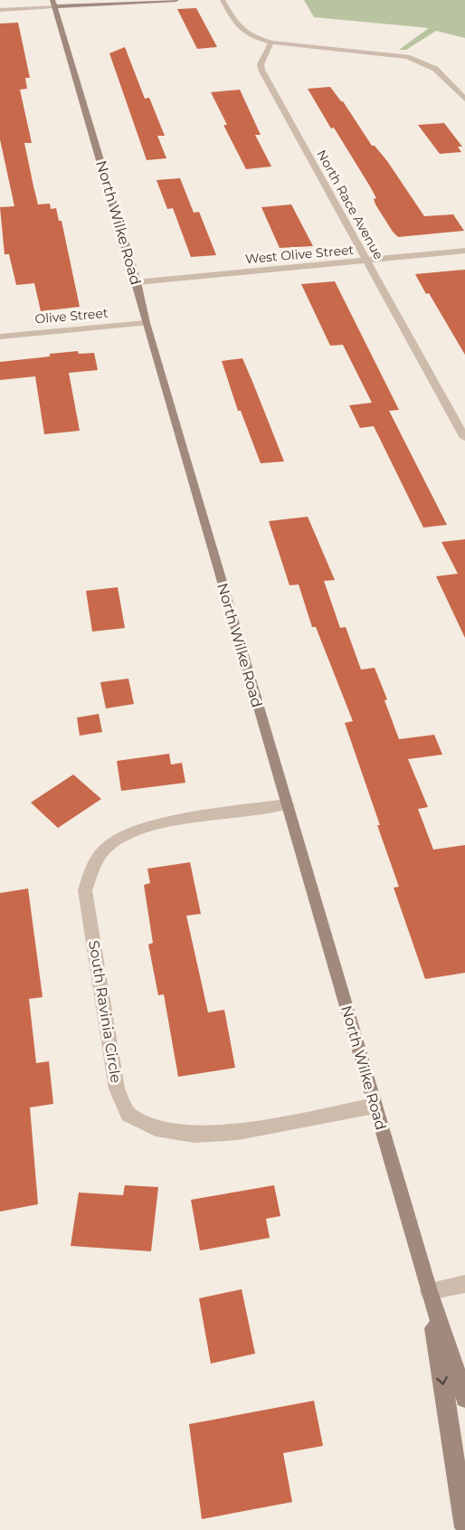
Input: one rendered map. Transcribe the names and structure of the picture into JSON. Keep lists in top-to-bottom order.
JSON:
{
  "streets": {
    "street": [
      "North Race Avenue",
      "North Wilke Road",
      "West Olive Street",
      "Olive Street",
      "South Ravinia Circle"
    ]
  },
  "crossings": [
    ["North Race Avenue", "West Olive Street"],
    ["North Wilke Road", "West Olive Street"],
    ["North Wilke Road", "Olive Street"],
    ["North Wilke Road", "South Ravinia Circle"]
  ]
}
